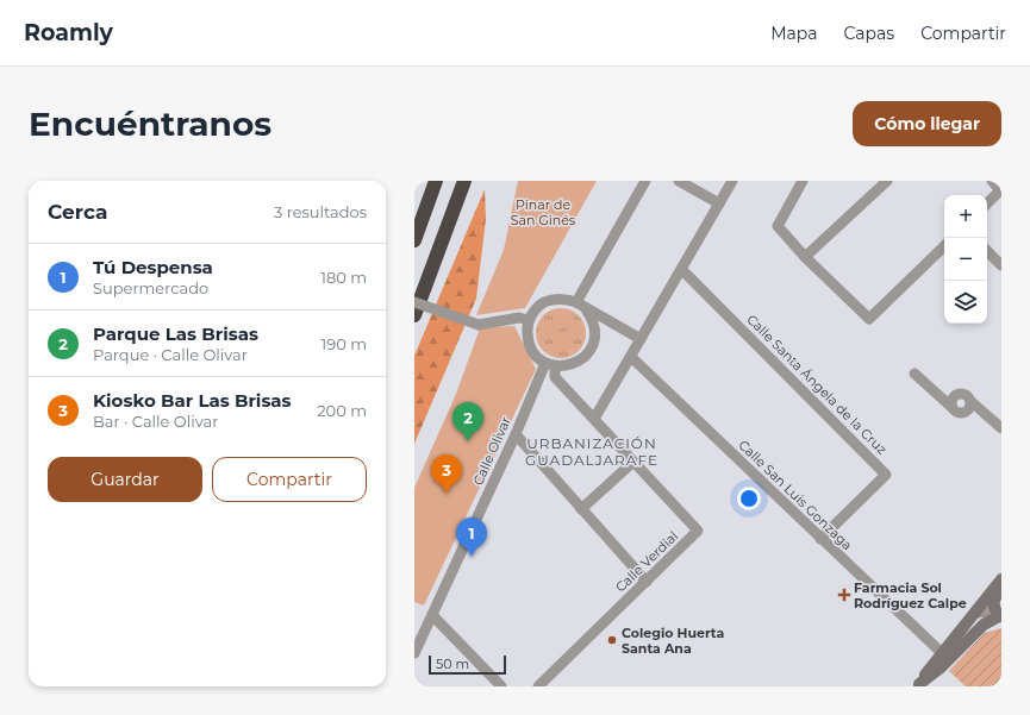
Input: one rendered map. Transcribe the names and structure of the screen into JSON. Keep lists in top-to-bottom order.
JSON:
{
  "streets": {
    "street": [
      "Calle Santa Ángela de la Cruz",
      "Calle Olivar",
      "Calle San Luis Gonzaga",
      "Calle Verdial"
    ]
  },
  "crossings": [
    ["Calle Santa Ángela de la Cruz", "Calle San Luis Gonzaga"],
    ["Calle Olivar", "Calle Verdial"]
  ],
  "districts": ["URBANIZACIÓN GUADALJARAFE"],
  "parks": ["Pinar de San Ginés"],
  "places": {
    "health": ["Farmacia Sol Rodríguez Calpe"],
    "other": ["Colegio Huerta Santa Ana"]
  },
  "scale_bar": "50 m",
  "page": {
    "header": "Roamly",
    "nav": ["Mapa", "Capas", "Compartir"],
    "buttons": [
      "Cómo llegar",
      ["Guardar", "Compartir"]
    ],
    "title": "Encuéntranos",
    "heading": ["Cerca", "3 resultados"],
    "map_buttons": ["+", "−"],
    "list": [
      {
        "mark": "1",
        "name": "Tú Despensa",
        "note": "Supermercado",
        "value": "180 m"
      },
      {
        "mark": "2",
        "name": "Parque Las Brisas",
        "note": "Parque · Calle Olivar",
        "value": "190 m"
      },
      {
        "mark": "3",
        "name": "Kiosko Bar Las Brisas",
        "note": "Bar · Calle Olivar",
        "value": "200 m"
      }
    ],
    "pins": ["2", "3", "1"],
    "scale": "50 m"
  }
}
